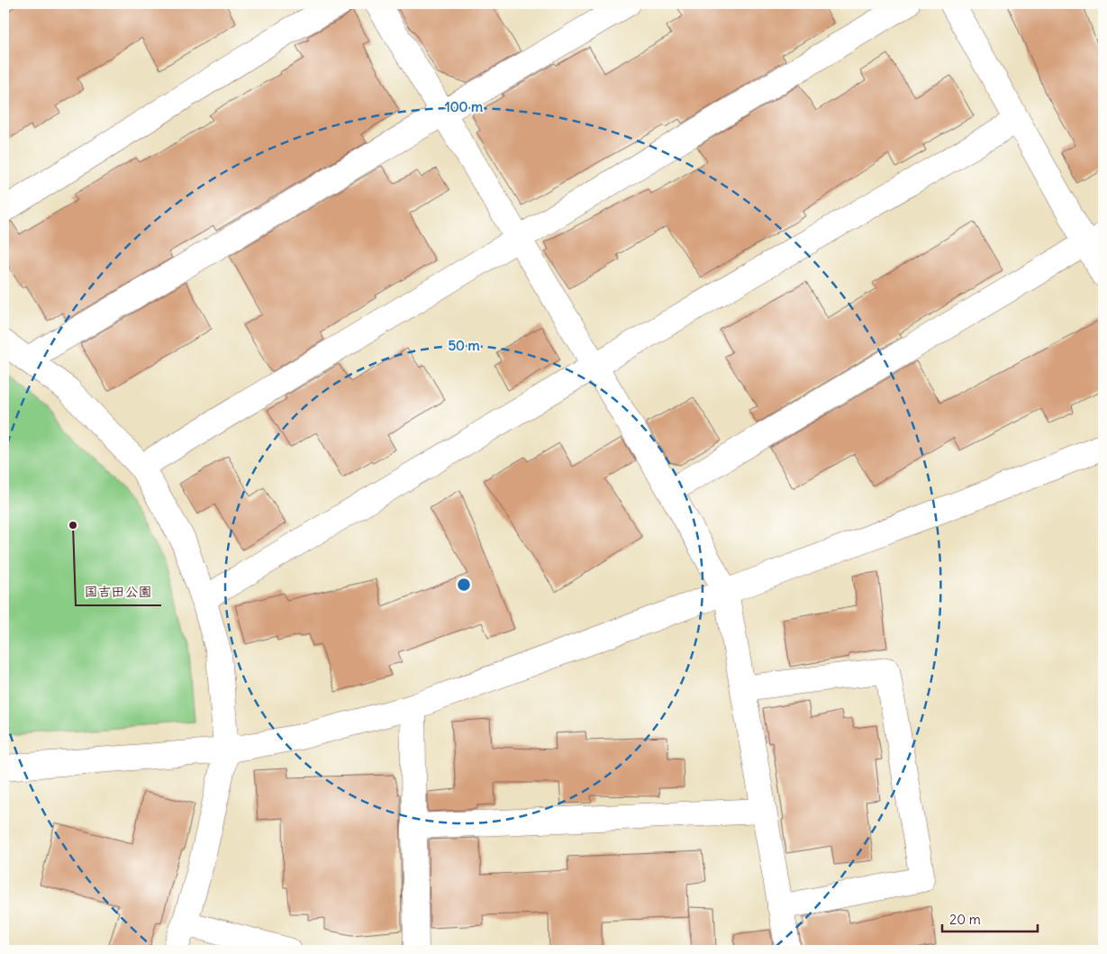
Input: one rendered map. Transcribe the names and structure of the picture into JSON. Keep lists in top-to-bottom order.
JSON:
{
  "places": ["国吉田公園"],
  "scale_bar": "20 m",
  "rings": ["100 m", "50 m"]
}
